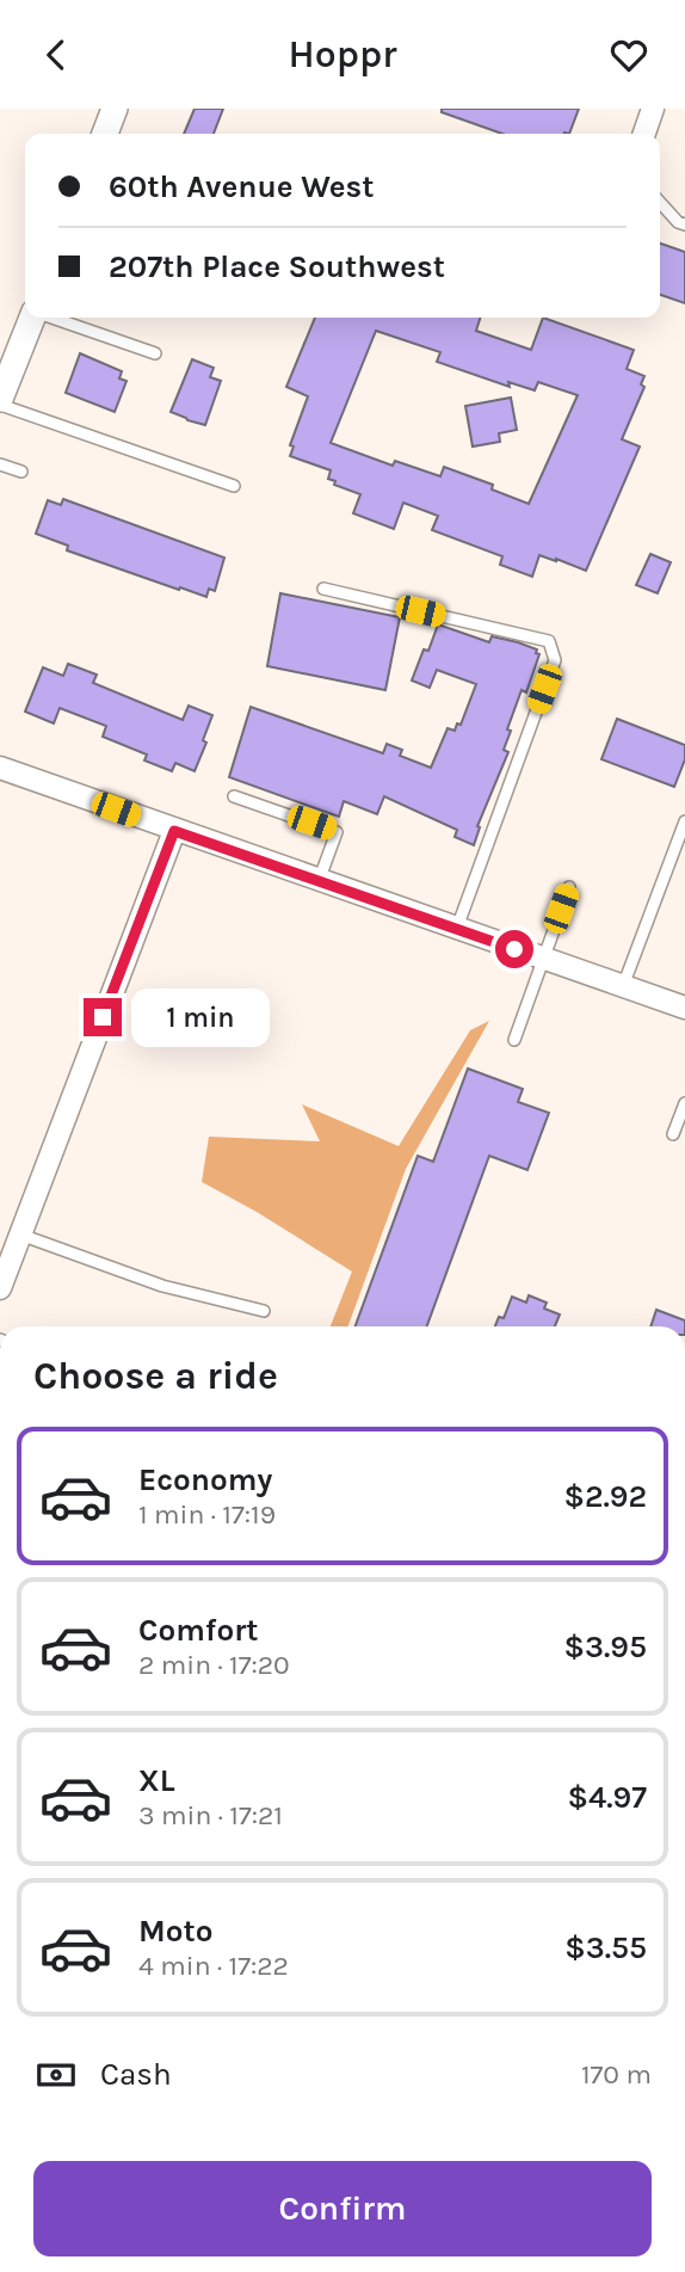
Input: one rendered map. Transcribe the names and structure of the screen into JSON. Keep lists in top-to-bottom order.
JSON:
{
  "page": {
    "header": "Hoppr",
    "banner": ["60th Avenue West", "207th Place Southwest"],
    "bubble": "1 min",
    "heading": "Choose a ride",
    "list": [
      {
        "name": "Economy",
        "note": "1 min · 17:19",
        "value": "$2.92"
      },
      {
        "name": "Comfort",
        "note": "2 min · 17:20",
        "value": "$3.95"
      },
      {
        "name": "XL",
        "note": "3 min · 17:21",
        "value": "$4.97"
      },
      {
        "name": "Moto",
        "note": "4 min · 17:22",
        "value": "$3.55"
      }
    ],
    "pay": ["Cash", "170 m"],
    "buttons": "Confirm"
  }
}
